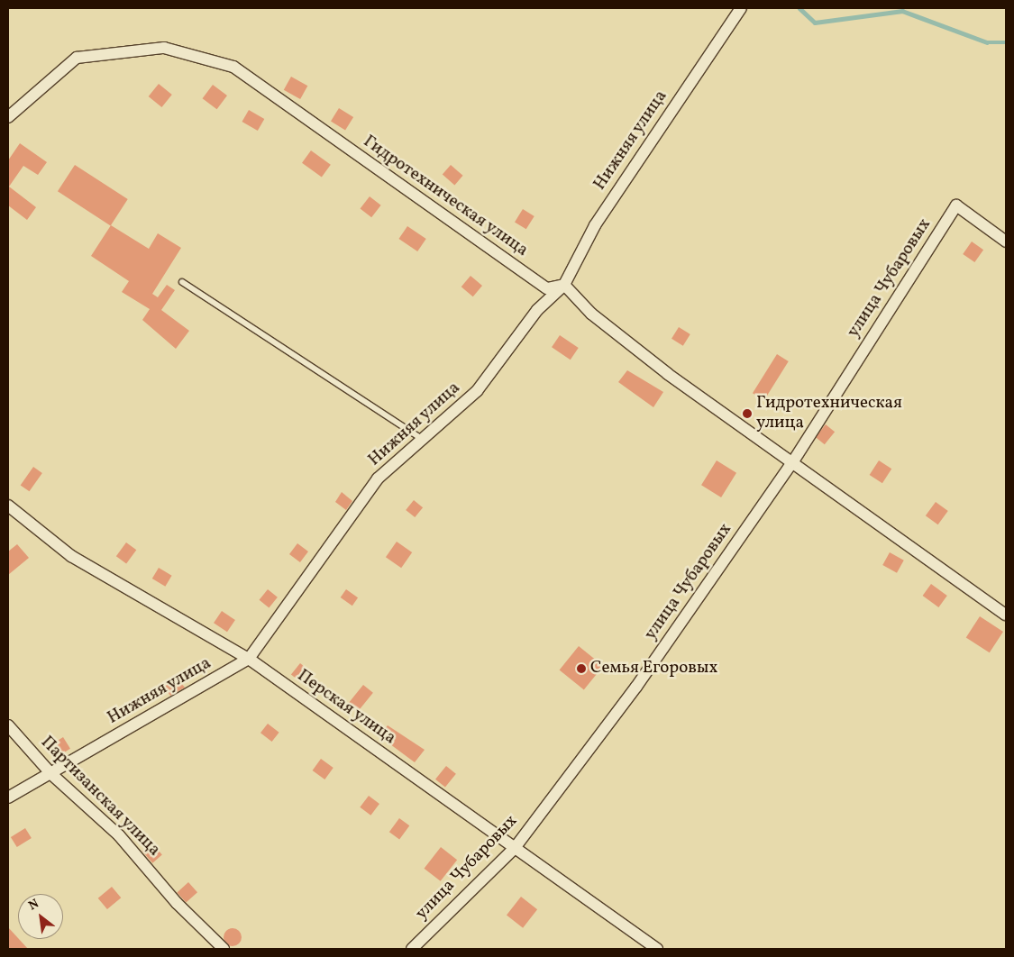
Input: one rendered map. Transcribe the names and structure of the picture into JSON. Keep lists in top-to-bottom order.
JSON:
{
  "streets": {
    "street": [
      "Нижняя улица",
      "Гидротехническая улица",
      "улица Чубаровых",
      "Перская улица",
      "Партизанская улица"
    ]
  },
  "crossings": [
    ["Нижняя улица", "Гидротехническая улица"],
    ["Нижняя улица", "Перская улица"],
    ["Нижняя улица", "Партизанская улица"],
    ["улица Чубаровых", "Перская улица"]
  ],
  "places": ["Гидротехническая улица", "Семья Егоровых"],
  "north": "top left"
}
